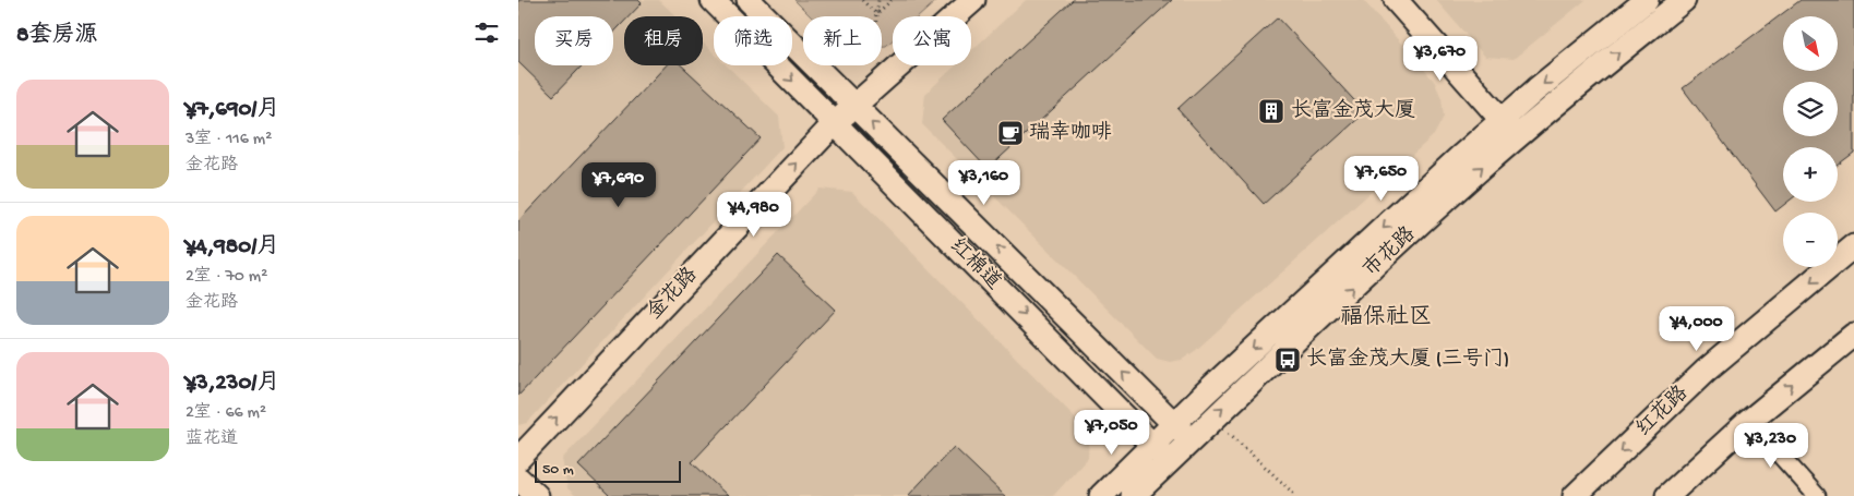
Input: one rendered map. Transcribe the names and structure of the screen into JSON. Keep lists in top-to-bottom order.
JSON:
{
  "streets": {
    "main road": [
      "市花路",
      "红棉道",
      "金花路",
      "红花路"
    ]
  },
  "crossings": [
    ["市花路", "红棉道"],
    ["红棉道", "金花路"]
  ],
  "one_way": ["金花路"],
  "districts": ["福保社区"],
  "places": {
    "building": ["长富金茂大厦"],
    "cafe": ["瑞幸咖啡"],
    "bus stop": ["长富金茂大厦 (三号门)"]
  },
  "scale_bar": "50 m",
  "north": "bottom right",
  "page": {
    "heading": "8套房源",
    "map_buttons": ["+", "−"],
    "chip": [
      "买房",
      "租房",
      "筛选",
      "新上",
      "公寓"
    ],
    "price": [
      "¥3,670",
      "¥7,650",
      "¥3,160",
      "¥7,690",
      "¥4,980",
      "¥4,000",
      "¥7,050",
      "¥3,230"
    ],
    "list": [
      {
        "name": "¥7,690/月",
        "note": "3室 · 116 m² · 金花路"
      },
      {
        "name": "¥4,980/月",
        "note": "2室 · 70 m² · 金花路"
      },
      {
        "name": "¥3,230/月",
        "note": "2室 · 66 m² · 蓝花道"
      }
    ],
    "scale": "50 m"
  }
}
